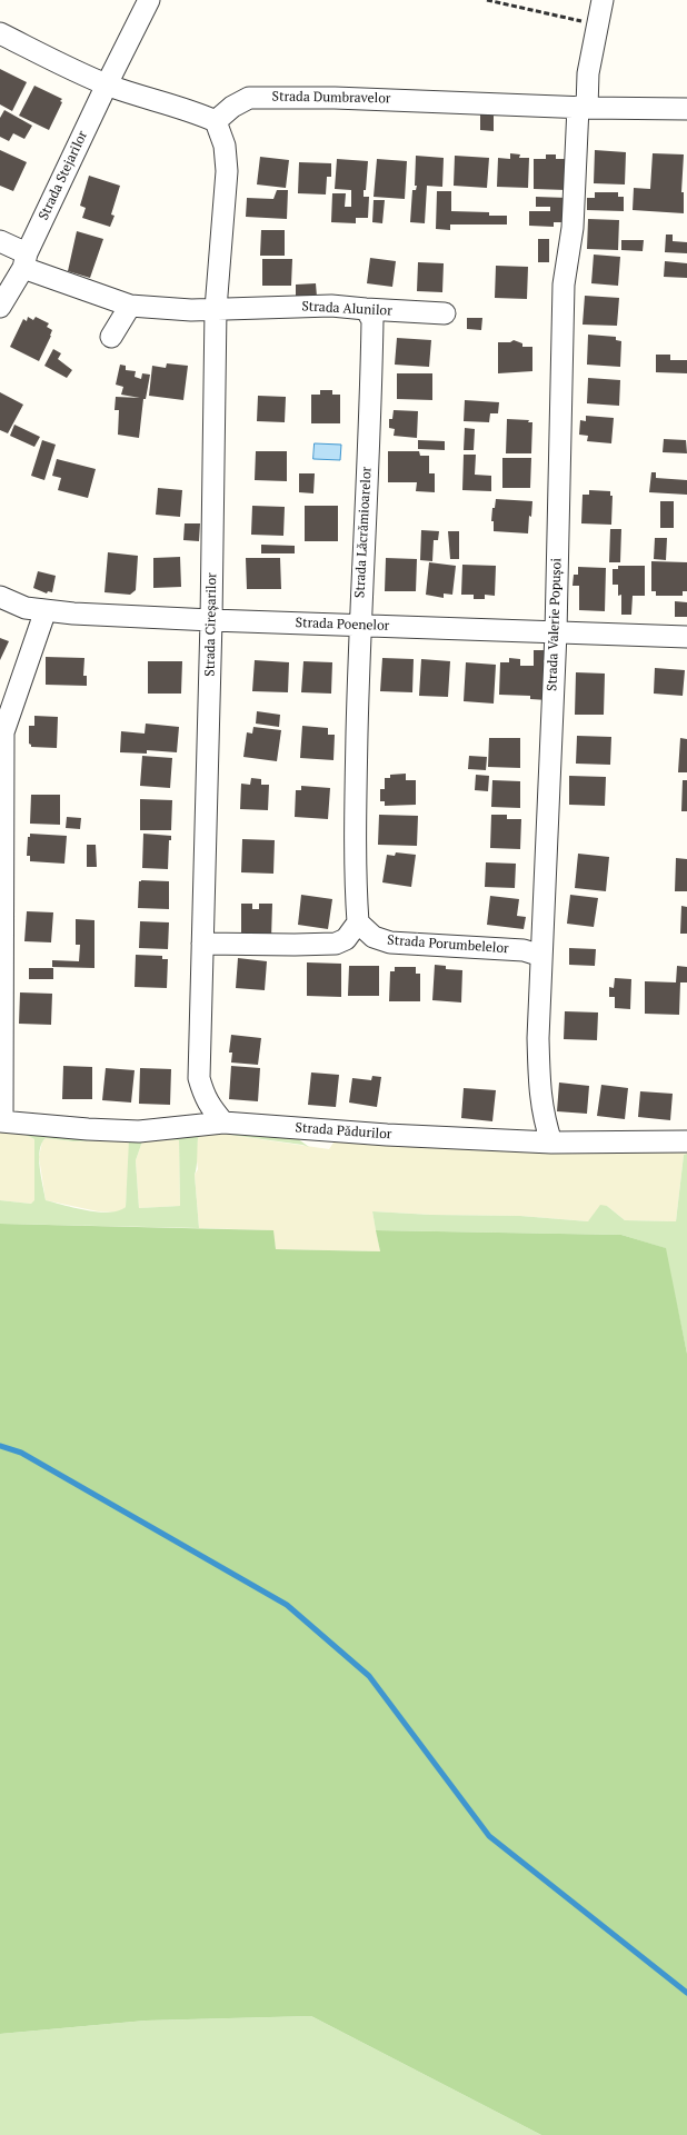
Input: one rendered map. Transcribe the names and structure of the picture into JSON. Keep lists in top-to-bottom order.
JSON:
{
  "streets": {
    "street": [
      "Strada Dumbravelor",
      "Strada Stejarilor",
      "Strada Alunilor",
      "Strada Lăcrămioarelor",
      "Strada Cireșarilor",
      "Strada Poenelor",
      "Strada Valerie Popușoi",
      "Strada Porumbelelor",
      "Strada Pădurilor"
    ]
  },
  "crossings": [
    ["Strada Dumbravelor", "Strada Cireșarilor"],
    ["Strada Dumbravelor", "Strada Valerie Popușoi"],
    ["Strada Alunilor", "Strada Lăcrămioarelor"],
    ["Strada Alunilor", "Strada Cireșarilor"],
    ["Strada Lăcrămioarelor", "Strada Poenelor"],
    ["Strada Lăcrămioarelor", "Strada Porumbelelor"],
    ["Strada Cireșarilor", "Strada Poenelor"],
    ["Strada Cireșarilor", "Strada Pădurilor"],
    ["Strada Poenelor", "Strada Valerie Popușoi"],
    ["Strada Valerie Popușoi", "Strada Porumbelelor"],
    ["Strada Valerie Popușoi", "Strada Pădurilor"]
  ]
}
